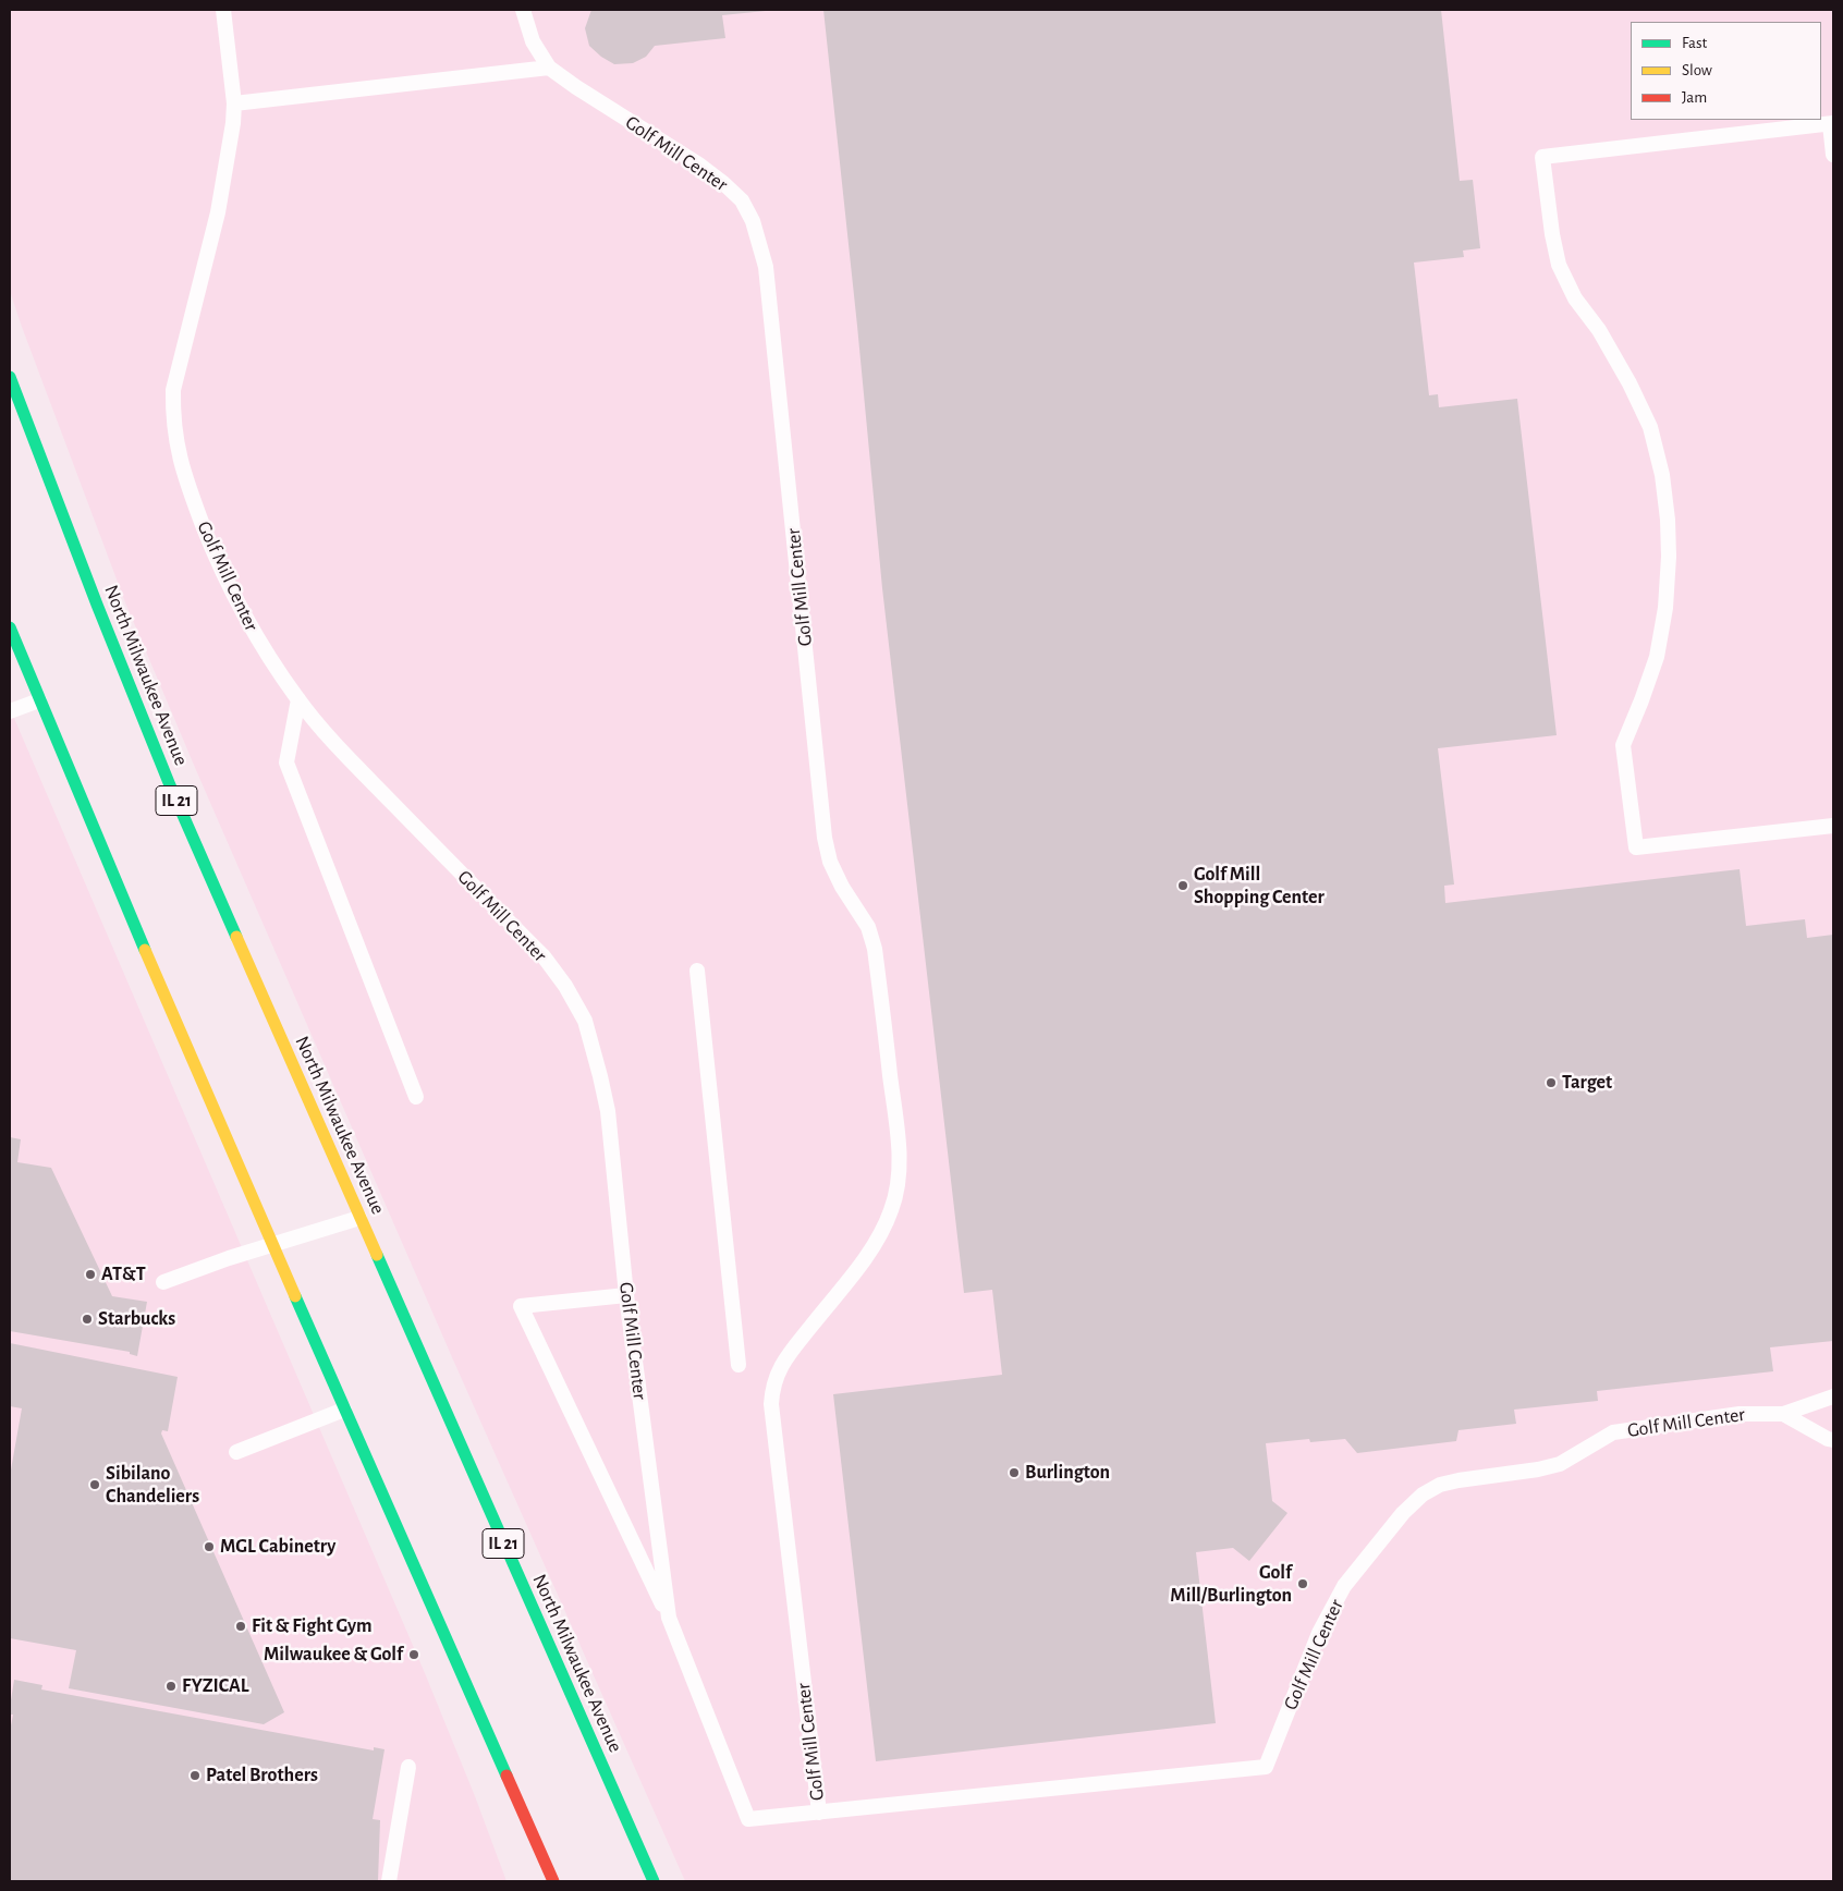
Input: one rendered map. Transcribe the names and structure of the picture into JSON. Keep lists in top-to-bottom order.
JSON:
{
  "streets": {
    "main road": ["North Milwaukee Avenue", "IL 21"],
    "lane": ["Golf Mill Center"]
  },
  "places": [
    "Golf Mill Shopping Center",
    "Target",
    "AT&T",
    "Starbucks",
    "Burlington",
    "Sibilano Chandeliers",
    "MGL Cabinetry",
    "Golf Mill/Burlington",
    "Fit & Fight Gym",
    "Milwaukee & Golf",
    "FYZICAL",
    "Patel Brothers"
  ],
  "legend": ["Fast", "Slow", "Jam"]
}
